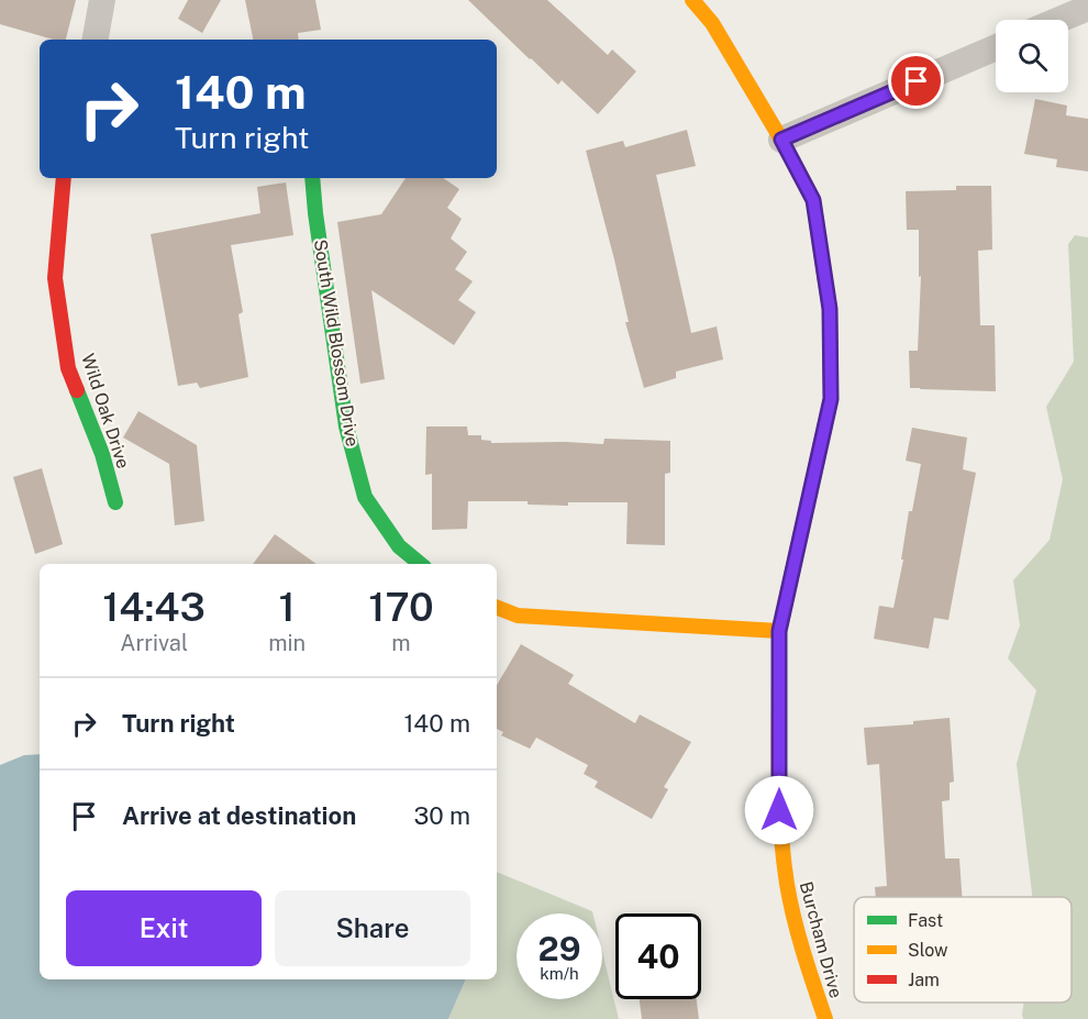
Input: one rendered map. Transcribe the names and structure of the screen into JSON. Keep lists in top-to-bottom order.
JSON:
{
  "streets": {
    "street": ["South Wild Blossom Drive", "Wild Oak Drive", "Burcham Drive"]
  },
  "legend": ["Fast", "Slow", "Jam"],
  "page": {
    "turn": ["140 m", "Turn right"],
    "eta": [
      "14:43",
      "Arrival",
      "1",
      "min",
      "170",
      "m"
    ],
    "list": [
      {
        "name": "Turn right",
        "value": "140 m"
      },
      {
        "name": "Arrive at destination",
        "value": "30 m"
      }
    ],
    "buttons": ["Exit", "Share"],
    "speed": "29 km/h",
    "limit": "40"
  }
}
